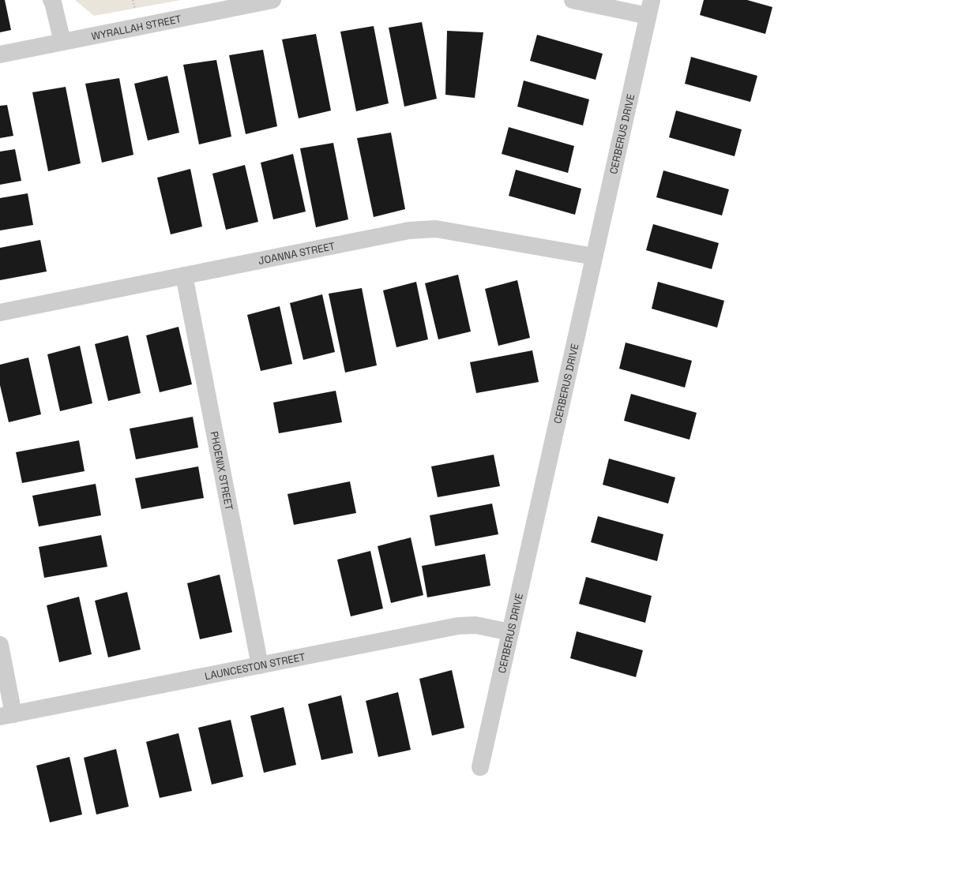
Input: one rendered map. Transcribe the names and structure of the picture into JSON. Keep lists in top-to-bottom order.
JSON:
{
  "streets": {
    "street": [
      "WYRALLAH STREET",
      "CERBERUS DRIVE",
      "JOANNA STREET",
      "PHOENIX STREET",
      "LAUNCESTON STREET"
    ]
  },
  "crossings": [
    ["CERBERUS DRIVE", "JOANNA STREET"],
    ["CERBERUS DRIVE", "LAUNCESTON STREET"],
    ["JOANNA STREET", "PHOENIX STREET"],
    ["PHOENIX STREET", "LAUNCESTON STREET"]
  ]
}
